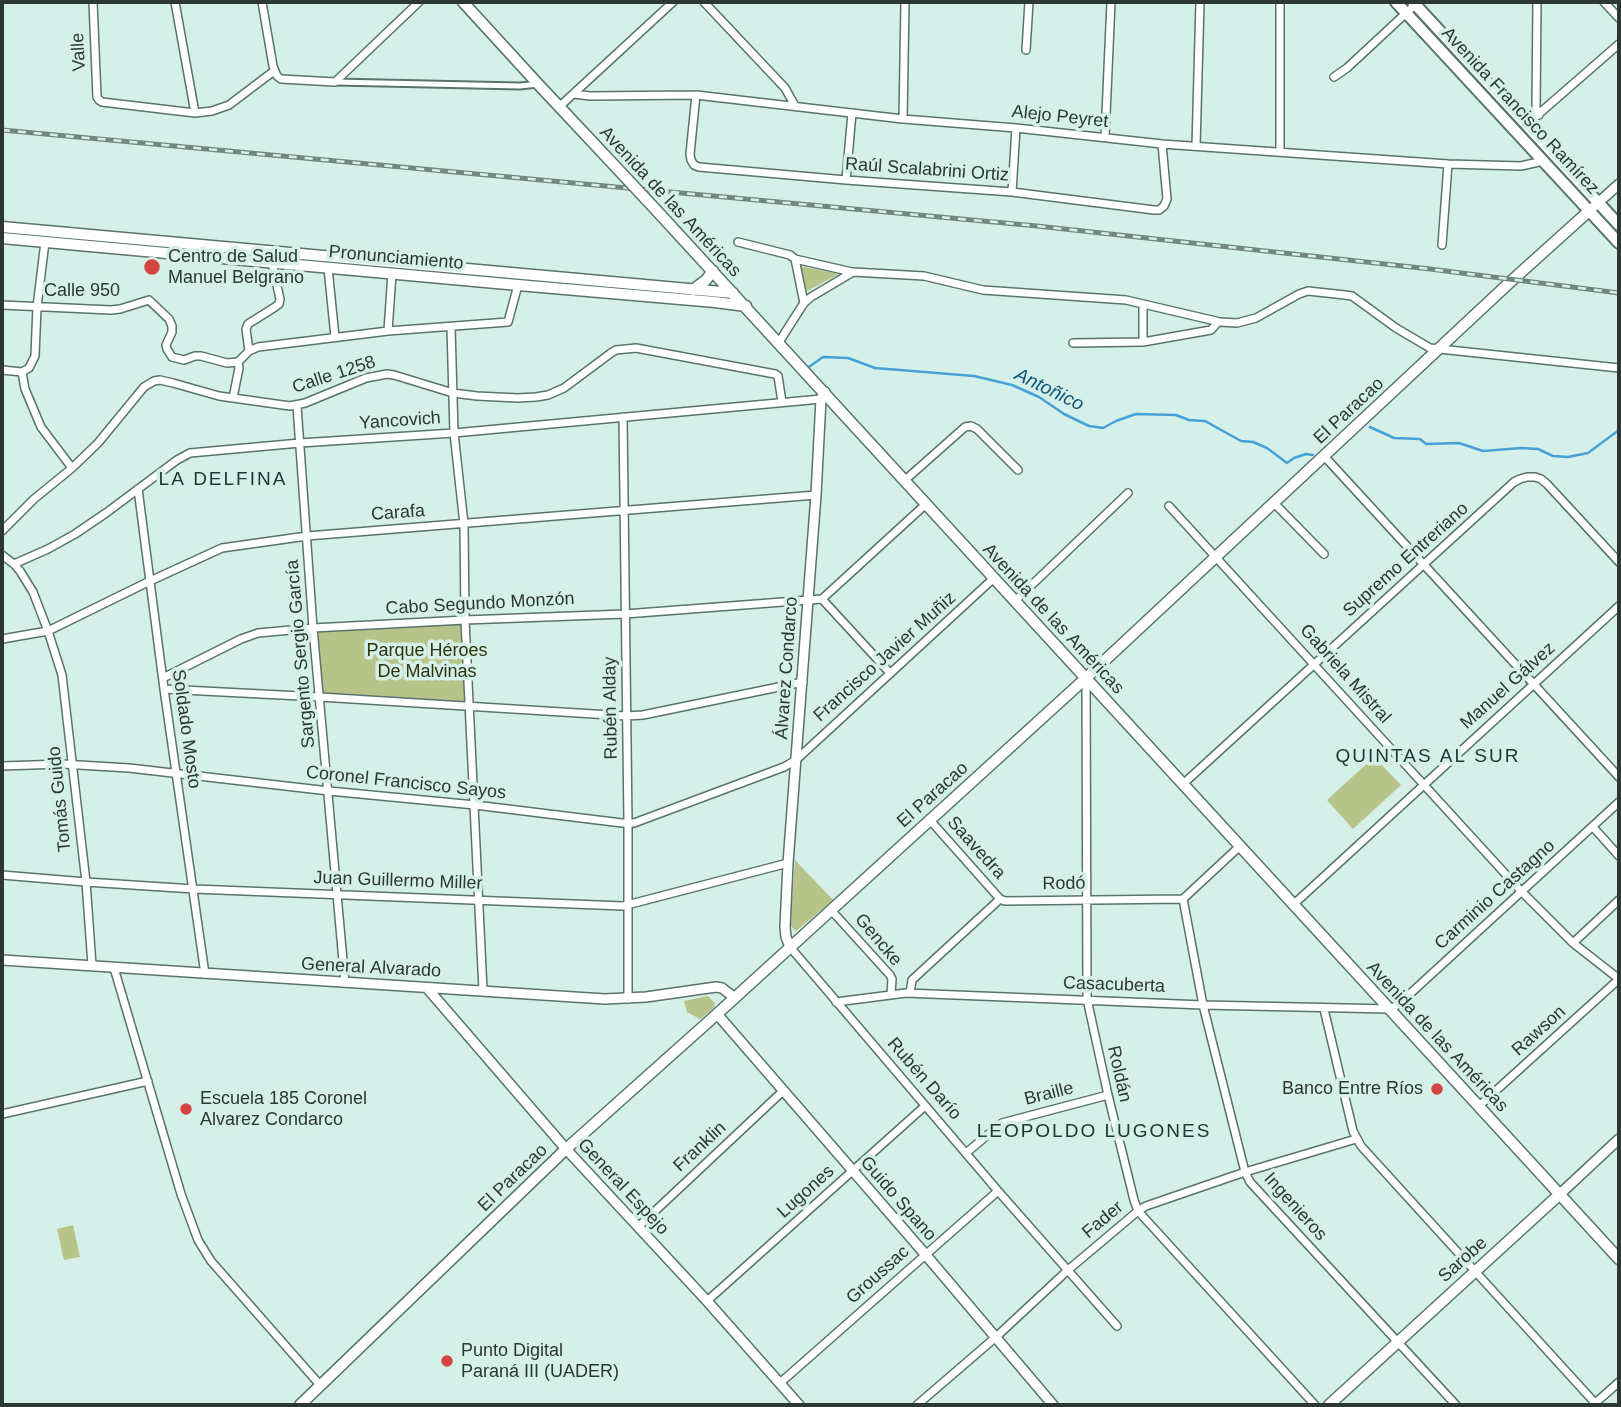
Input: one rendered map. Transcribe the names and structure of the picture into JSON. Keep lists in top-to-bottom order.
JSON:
{
  "streets": {
    "main road": [
      "Avenida Francisco Ramírez",
      "Avenida de las Américas",
      "Pronunciamiento",
      "El Paracao",
      "Sarobe"
    ],
    "street": [
      "Valle",
      "Alejo Peyret",
      "Raúl Scalabrini Ortiz",
      "Calle 950",
      "Calle 1258",
      "Yancovich",
      "Carafa",
      "Supremo Entreriano",
      "Cabo Segundo Monzón",
      "Sargento Sergio García",
      "Francisco Javier Muñiz",
      "Álvarez Condarco",
      "Gabriela Mistral",
      "Manuel Gálvez",
      "Rubén Alday",
      "Soldado Mosto",
      "Coronel Francisco Sayos",
      "Tomás Guido",
      "Saavedra",
      "Juan Guillermo Miller",
      "Rodó",
      "Carminio Castagno",
      "Gencke",
      "General Alvarado",
      "Casacuberta",
      "Rawson",
      "Roldán",
      "Rubén Darío",
      "Braille",
      "Franklin",
      "General Espejo",
      "Lugones",
      "Guido Spano",
      "Ingenieros",
      "Fader",
      "Groussac"
    ]
  },
  "crossings": [
    ["Avenida Francisco Ramírez", "Alejo Peyret"],
    ["Avenida Francisco Ramírez", "El Paracao"],
    ["Alejo Peyret", "Raúl Scalabrini Ortiz"],
    ["Avenida de las Américas", "Pronunciamiento"],
    ["Avenida de las Américas", "El Paracao"],
    ["Avenida de las Américas", "Yancovich"],
    ["Avenida de las Américas", "Supremo Entreriano"],
    ["Avenida de las Américas", "Francisco Javier Muñiz"],
    ["Avenida de las Américas", "Álvarez Condarco"],
    ["Avenida de las Américas", "Manuel Gálvez"],
    ["Avenida de las Américas", "Carminio Castagno"],
    ["Avenida de las Américas", "Casacuberta"],
    ["Avenida de las Américas", "Rawson"],
    ["Avenida de las Américas", "Roldán"],
    ["Avenida de las Américas", "Sarobe"],
    ["Calle 1258", "Yancovich"],
    ["Calle 1258", "Sargento Sergio García"],
    ["El Paracao", "Álvarez Condarco"],
    ["El Paracao", "Gabriela Mistral"],
    ["El Paracao", "Saavedra"],
    ["El Paracao", "Gencke"],
    ["El Paracao", "General Alvarado"],
    ["El Paracao", "Roldán"],
    ["El Paracao", "Rubén Darío"],
    ["El Paracao", "General Espejo"],
    ["El Paracao", "Guido Spano"],
    ["Yancovich", "Sargento Sergio García"],
    ["Yancovich", "Álvarez Condarco"],
    ["Yancovich", "Rubén Alday"],
    ["Yancovich", "Soldado Mosto"],
    ["Carafa", "Sargento Sergio García"],
    ["Carafa", "Álvarez Condarco"],
    ["Carafa", "Rubén Alday"],
    ["Carafa", "Soldado Mosto"],
    ["Carafa", "Tomás Guido"],
    ["Supremo Entreriano", "Gabriela Mistral"],
    ["Cabo Segundo Monzón", "Sargento Sergio García"],
    ["Cabo Segundo Monzón", "Álvarez Condarco"],
    ["Cabo Segundo Monzón", "Rubén Alday"],
    ["Cabo Segundo Monzón", "Soldado Mosto"],
    ["Sargento Sergio García", "Coronel Francisco Sayos"],
    ["Sargento Sergio García", "Juan Guillermo Miller"],
    ["Sargento Sergio García", "General Alvarado"],
    ["Francisco Javier Muñiz", "Álvarez Condarco"],
    ["Francisco Javier Muñiz", "Coronel Francisco Sayos"],
    ["Álvarez Condarco", "Coronel Francisco Sayos"],
    ["Álvarez Condarco", "Juan Guillermo Miller"],
    ["Álvarez Condarco", "Rubén Darío"],
    ["Gabriela Mistral", "Manuel Gálvez"],
    ["Gabriela Mistral", "Carminio Castagno"],
    ["Gabriela Mistral", "Rawson"],
    ["Rubén Alday", "Coronel Francisco Sayos"],
    ["Rubén Alday", "Juan Guillermo Miller"],
    ["Rubén Alday", "General Alvarado"],
    ["Soldado Mosto", "Coronel Francisco Sayos"],
    ["Soldado Mosto", "Juan Guillermo Miller"],
    ["Soldado Mosto", "General Alvarado"],
    ["Coronel Francisco Sayos", "Tomás Guido"],
    ["Tomás Guido", "Juan Guillermo Miller"],
    ["Tomás Guido", "General Alvarado"],
    ["Saavedra", "Rodó"],
    ["Rodó", "Roldán"],
    ["Rodó", "Ingenieros"],
    ["Carminio Castagno", "Casacuberta"],
    ["Gencke", "Casacuberta"],
    ["General Alvarado", "General Espejo"],
    ["Casacuberta", "Roldán"],
    ["Casacuberta", "Rubén Darío"],
    ["Casacuberta", "Ingenieros"],
    ["Roldán", "Braille"],
    ["Roldán", "Fader"],
    ["Rubén Darío", "Braille"],
    ["Rubén Darío", "Lugones"],
    ["Rubén Darío", "Fader"],
    ["Rubén Darío", "Groussac"],
    ["Franklin", "General Espejo"],
    ["Franklin", "Guido Spano"],
    ["General Espejo", "Lugones"],
    ["General Espejo", "Groussac"],
    ["Lugones", "Guido Spano"],
    ["Guido Spano", "Fader"],
    ["Guido Spano", "Groussac"],
    ["Ingenieros", "Fader"],
    ["Ingenieros", "Sarobe"]
  ],
  "districts": ["LA DELFINA", "QUINTAS AL SUR", "LEOPOLDO LUGONES"],
  "water": ["Antoñico"],
  "parks": ["Parque Héroes De Malvinas"],
  "places": [
    "Centro de Salud Manuel Belgrano",
    "Banco Entre Ríos",
    "Escuela 185 Coronel Alvarez Condarco",
    "Punto Digital Paraná III (UADER)"
  ]
}
